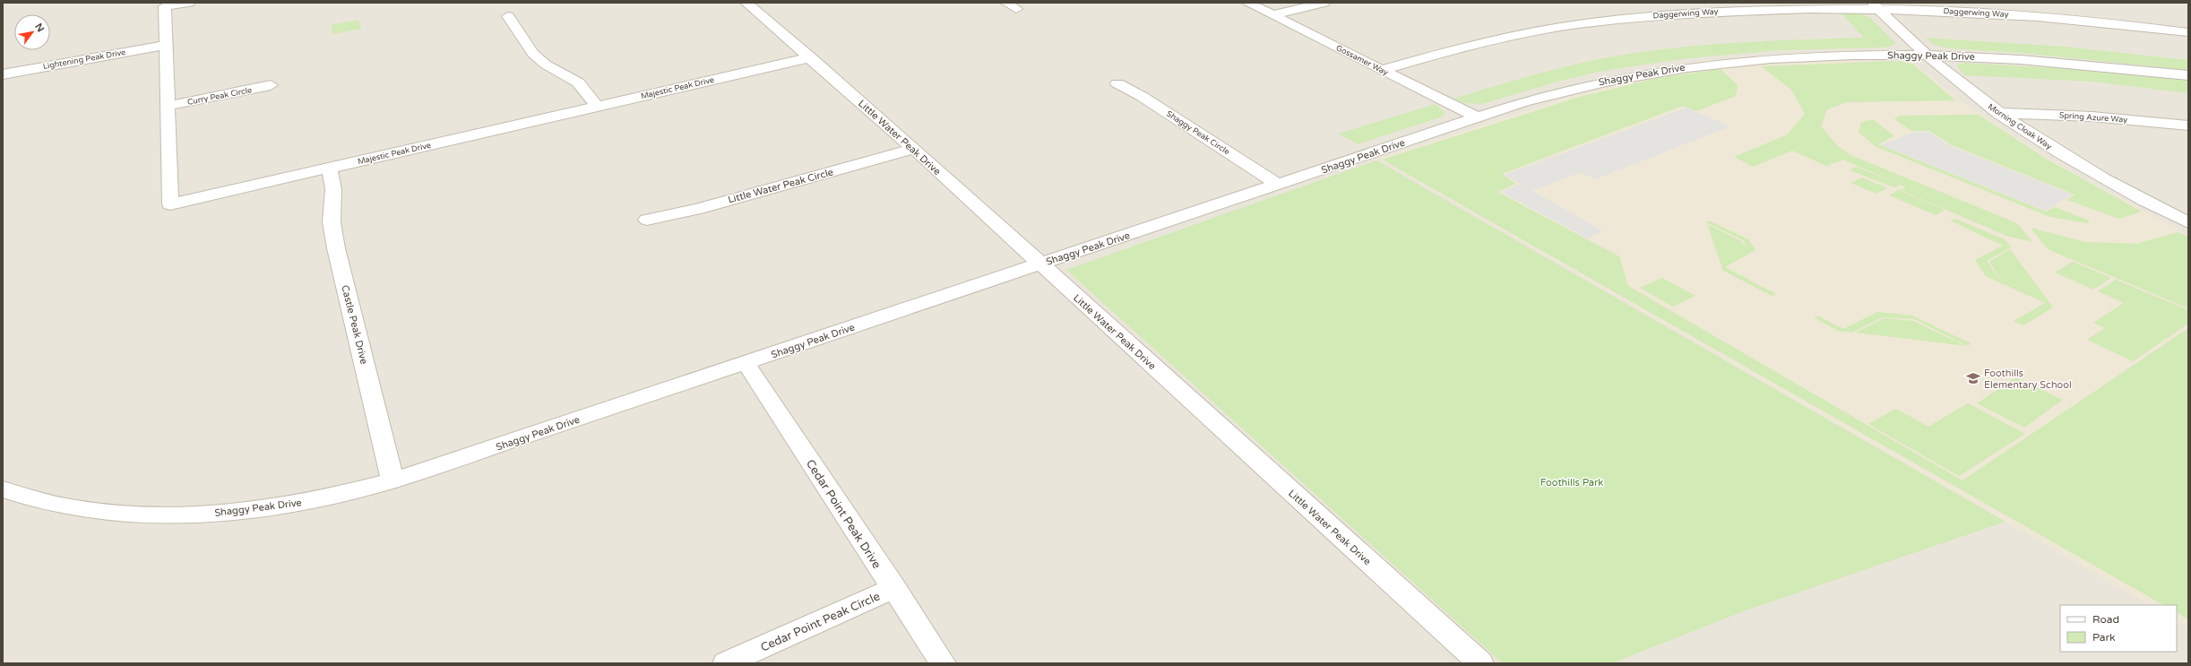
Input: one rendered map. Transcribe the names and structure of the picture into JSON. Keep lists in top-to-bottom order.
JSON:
{
  "streets": {
    "street": [
      "Daggerwing Way",
      "Shaggy Peak Drive",
      "Lightening Peak Drive",
      "Gossamer Way",
      "Majestic Peak Drive",
      "Curry Peak Circle",
      "Spring Azure Way",
      "Morning Cloak Way",
      "Shaggy Peak Circle",
      "Little Water Peak Drive",
      "Little Water Peak Circle",
      "Castle Peak Drive",
      "Cedar Point Peak Drive",
      "Cedar Point Peak Circle"
    ]
  },
  "crossings": [
    ["Daggerwing Way", "Gossamer Way"],
    ["Daggerwing Way", "Morning Cloak Way"],
    ["Shaggy Peak Drive", "Gossamer Way"],
    ["Shaggy Peak Drive", "Morning Cloak Way"],
    ["Shaggy Peak Drive", "Shaggy Peak Circle"],
    ["Shaggy Peak Drive", "Little Water Peak Drive"],
    ["Shaggy Peak Drive", "Castle Peak Drive"],
    ["Shaggy Peak Drive", "Cedar Point Peak Drive"],
    ["Lightening Peak Drive", "Majestic Peak Drive"],
    ["Majestic Peak Drive", "Curry Peak Circle"],
    ["Majestic Peak Drive", "Little Water Peak Drive"],
    ["Majestic Peak Drive", "Castle Peak Drive"],
    ["Spring Azure Way", "Morning Cloak Way"],
    ["Little Water Peak Drive", "Little Water Peak Circle"],
    ["Cedar Point Peak Drive", "Cedar Point Peak Circle"]
  ],
  "parks": ["Foothills Park"],
  "places": {
    "school or university": ["Foothills Elementary School"]
  },
  "legend": ["Road", "Park"],
  "north": "top right"
}
